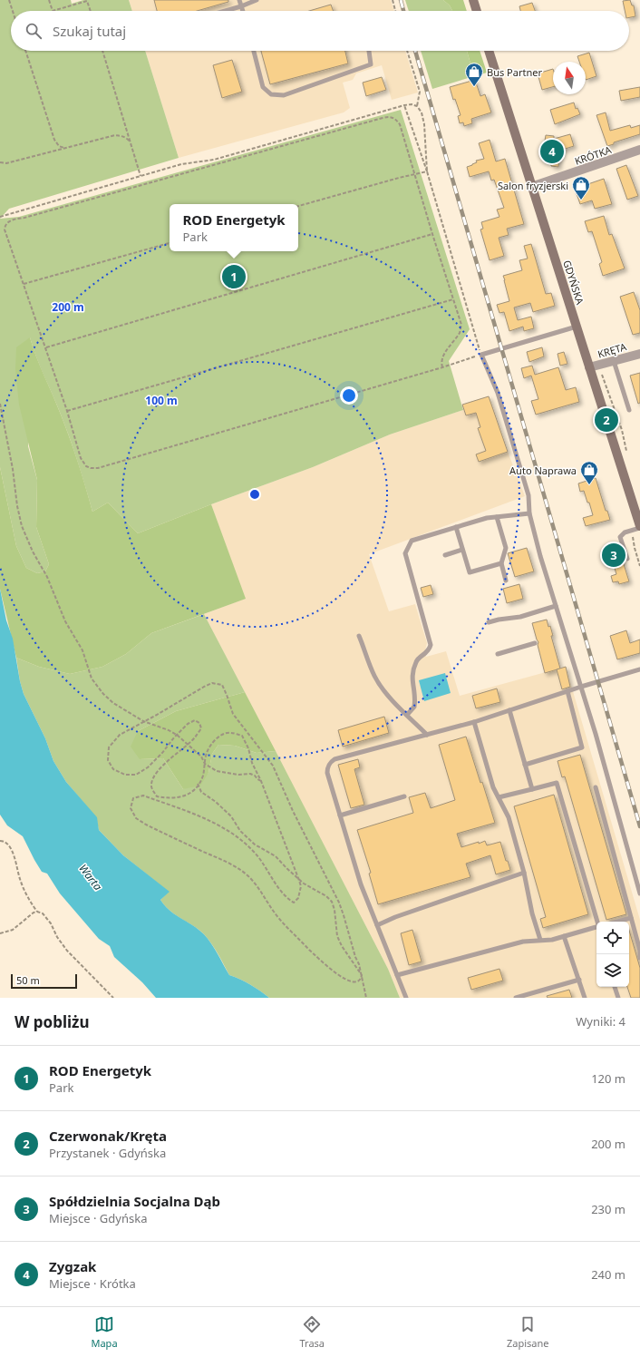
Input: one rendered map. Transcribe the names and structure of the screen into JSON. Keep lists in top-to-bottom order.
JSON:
{
  "streets": {
    "main road": ["GDYŃSKA"],
    "street": ["KRÓTKA", "KRĘTA"]
  },
  "crossings": [
    ["KRÓTKA", "GDYŃSKA"],
    ["GDYŃSKA", "KRĘTA"]
  ],
  "water": ["Warta"],
  "places": {
    "shop": ["Bus Partner", "Salon fryzjerski", "Auto Naprawa"]
  },
  "scale_bar": "50 m",
  "north": "top",
  "page": {
    "search": "Szukaj tutaj",
    "pins": [
      "4",
      "1",
      "2",
      "3"
    ],
    "popup": ["ROD Energetyk", "Park"],
    "scale": "50 m",
    "heading": ["W pobliżu", "Wyniki: 4"],
    "list": [
      {
        "mark": "1",
        "name": "ROD Energetyk",
        "note": "Park",
        "value": "120 m"
      },
      {
        "mark": "2",
        "name": "Czerwonak/Kręta",
        "note": "Przystanek · Gdyńska",
        "value": "200 m"
      },
      {
        "mark": "3",
        "name": "Spółdzielnia Socjalna Dąb",
        "note": "Miejsce · Gdyńska",
        "value": "230 m"
      },
      {
        "mark": "4",
        "name": "Zygzak",
        "note": "Miejsce · Krótka",
        "value": "240 m"
      }
    ],
    "nav": ["Mapa", "Trasa", "Zapisane"]
  },
  "rings": ["200 m", "100 m"]
}
